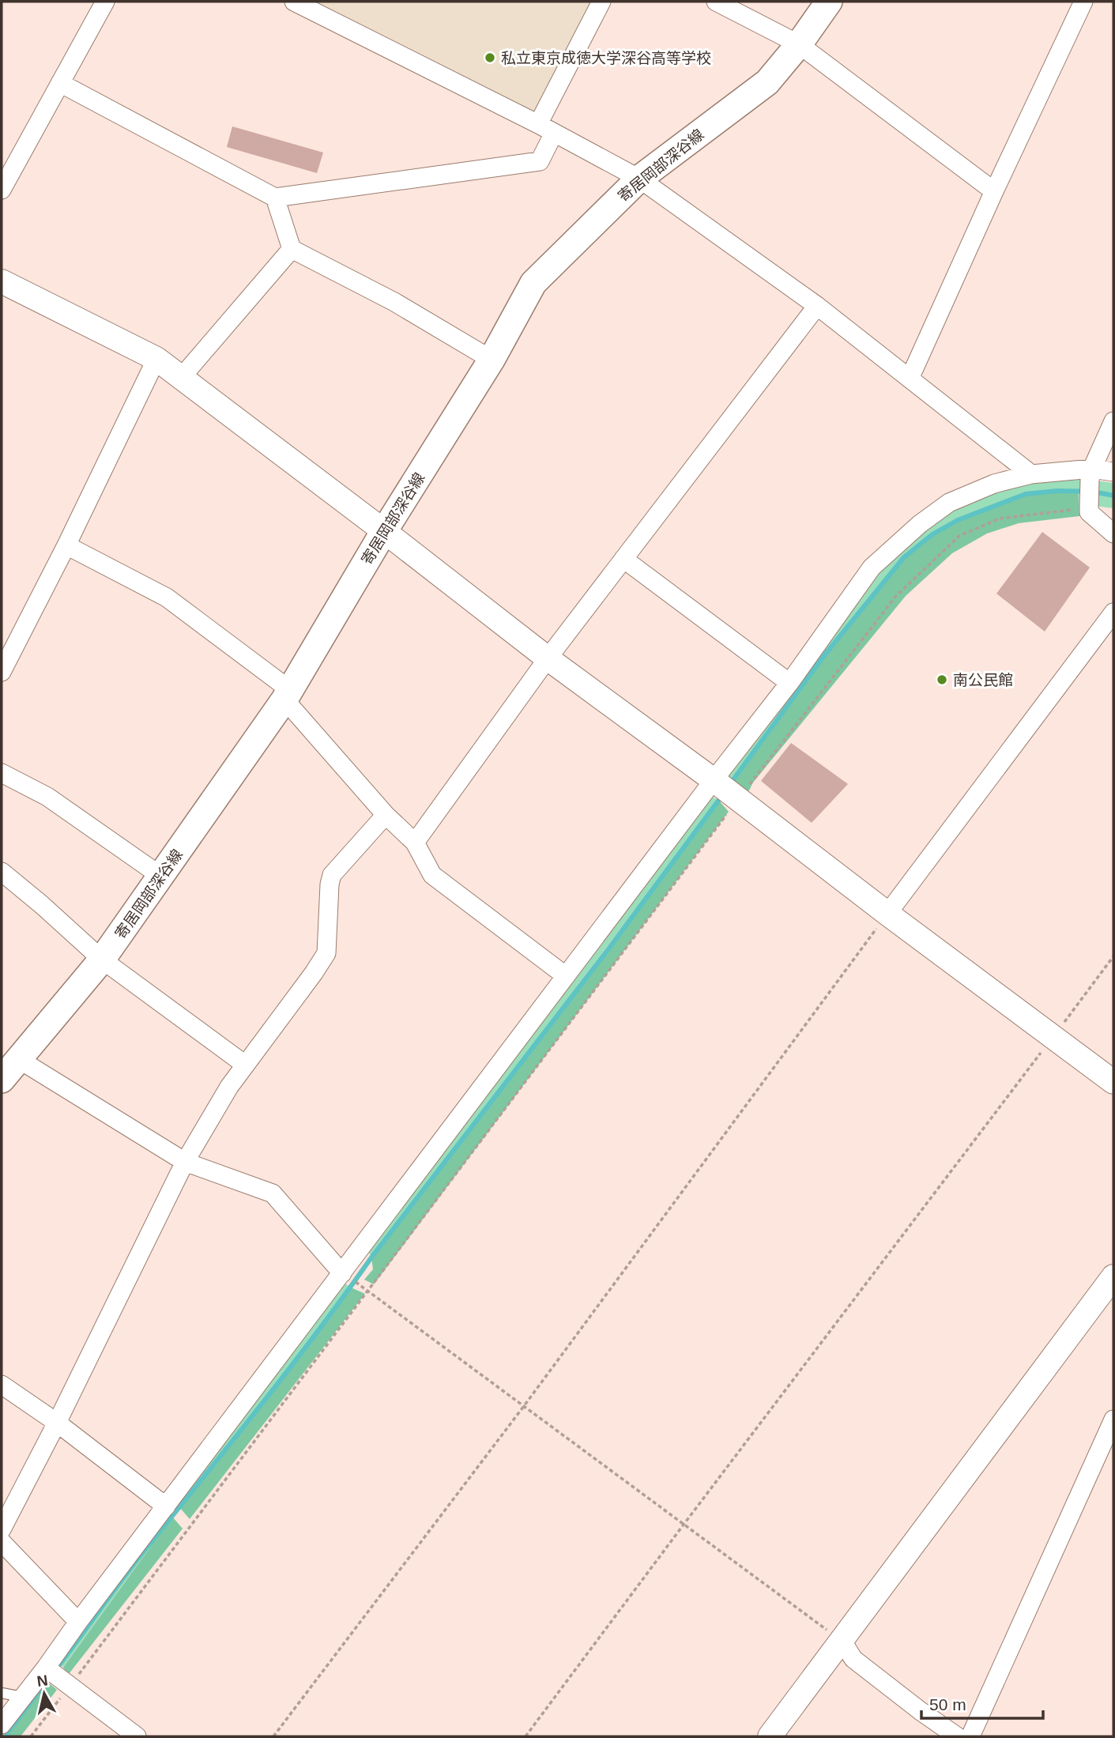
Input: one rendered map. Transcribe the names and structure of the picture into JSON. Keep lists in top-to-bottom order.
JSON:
{
  "streets": {
    "main road": ["寄居岡部深谷線"]
  },
  "places": ["私立東京成徳大学深谷高等学校", "南公民館"],
  "scale_bar": "50 m",
  "north": "top"
}
